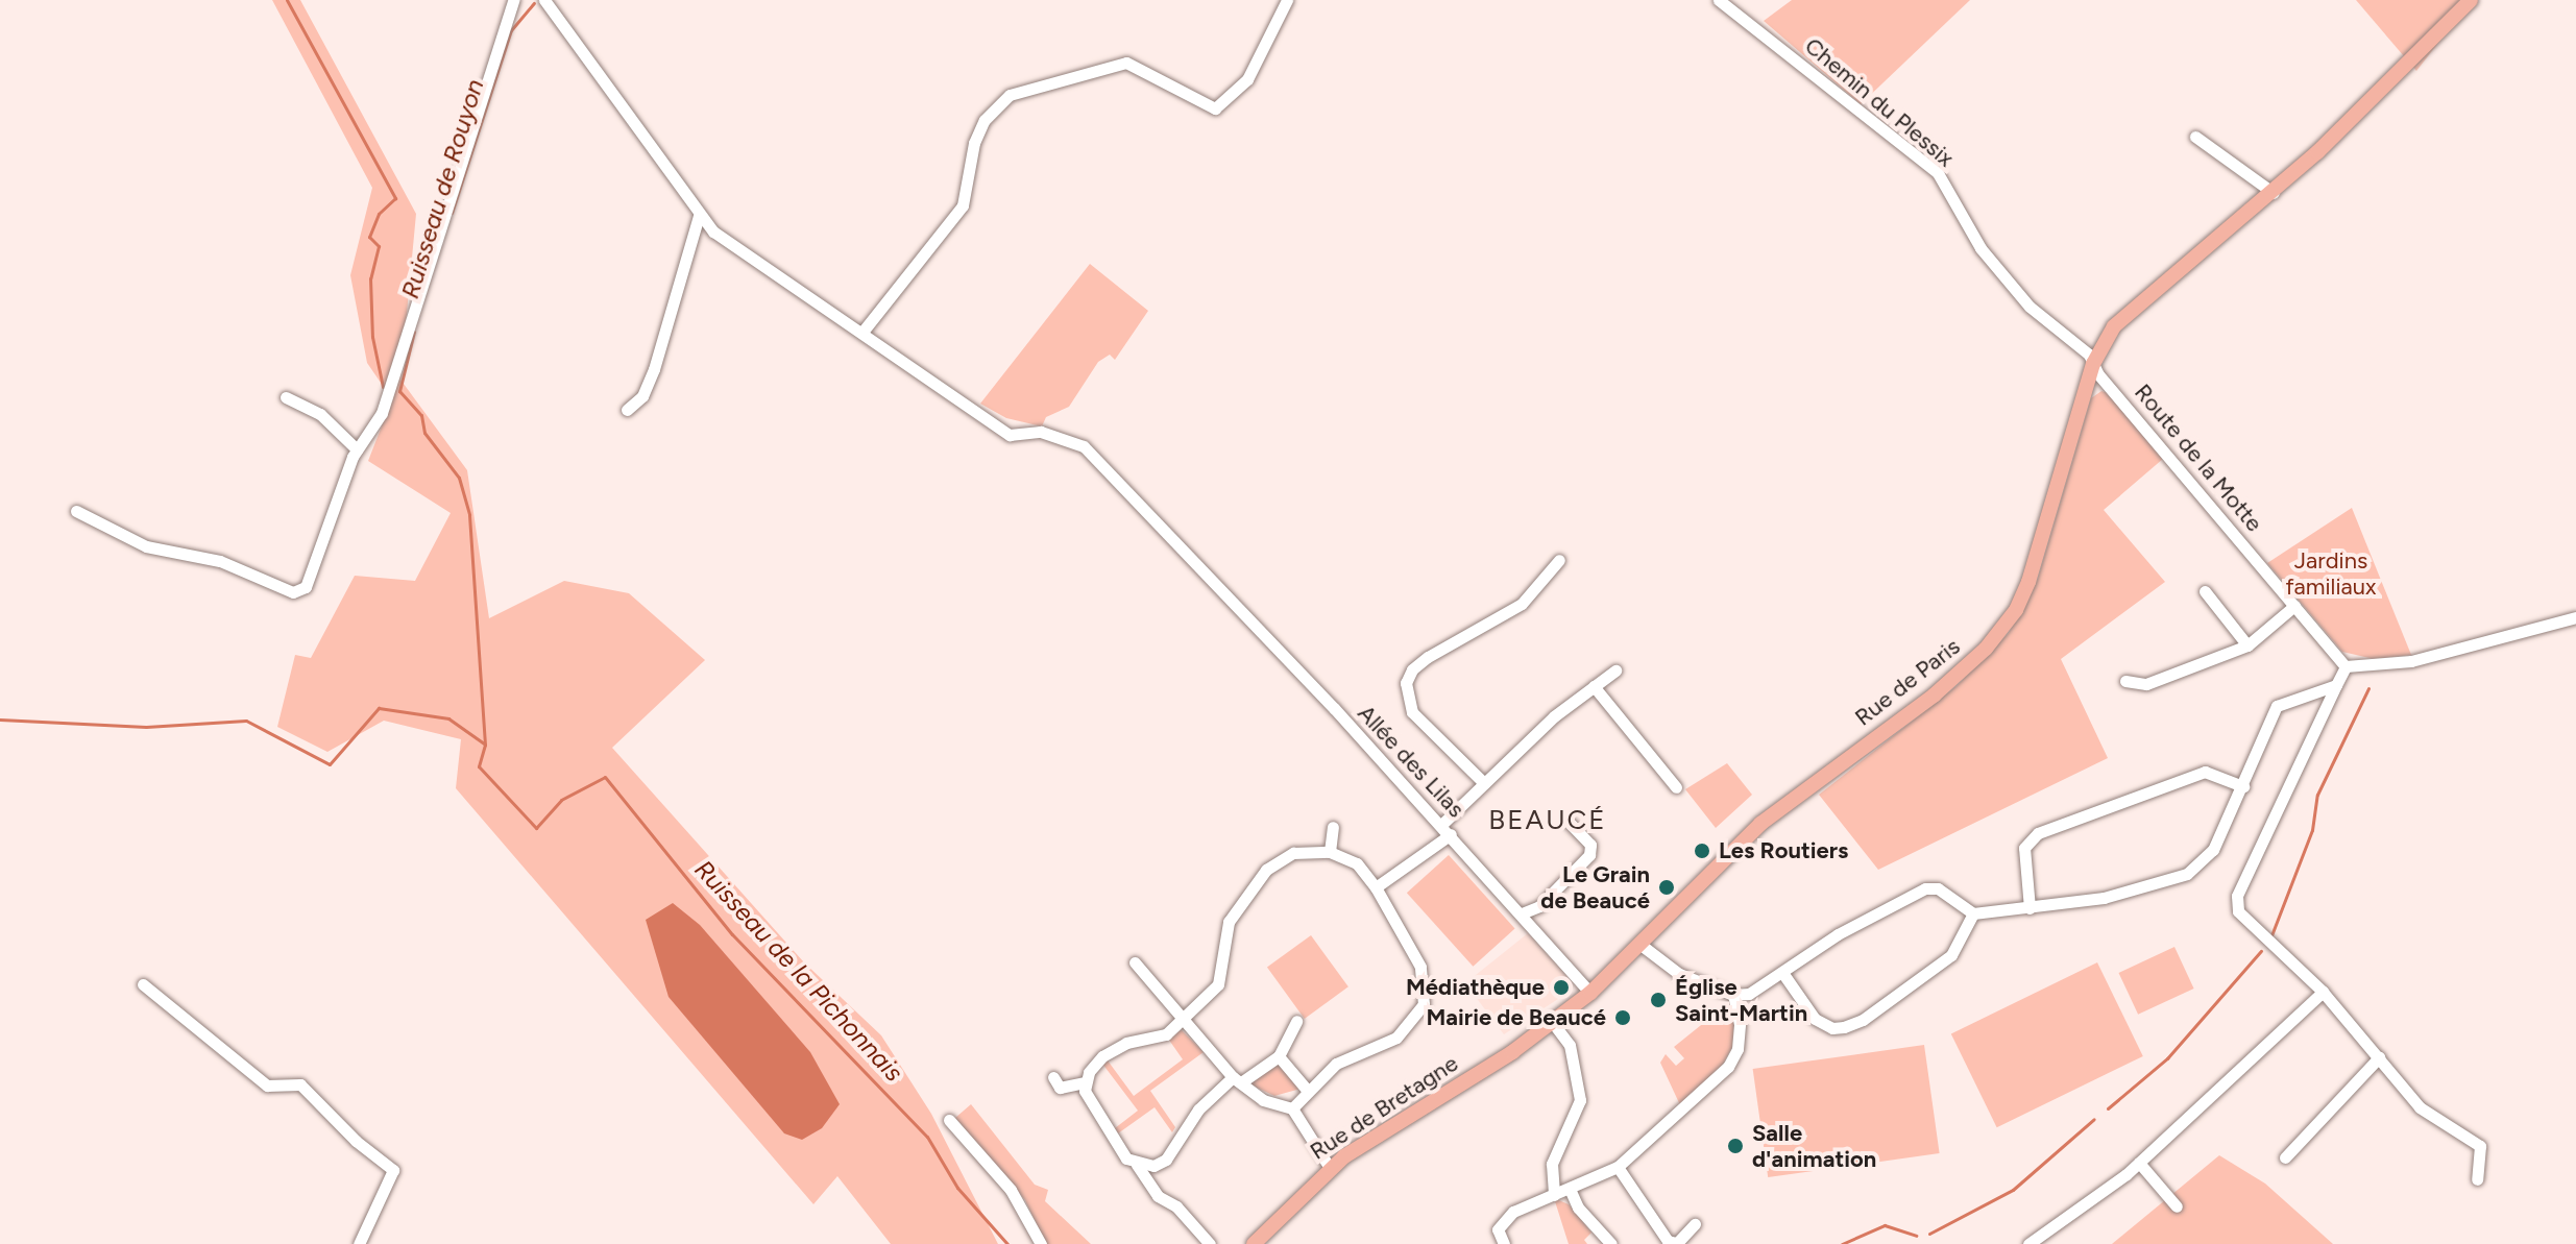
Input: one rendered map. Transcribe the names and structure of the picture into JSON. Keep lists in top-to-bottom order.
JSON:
{
  "streets": {
    "main road": ["Rue de Paris", "Rue de Bretagne"],
    "street": ["Chemin du Plessix", "Route de la Motte", "Allée des Lilas"]
  },
  "crossings": [
    ["Chemin du Plessix", "Route de la Motte"],
    ["Chemin du Plessix", "Rue de Paris"],
    ["Route de la Motte", "Rue de Paris"],
    ["Rue de Paris", "Allée des Lilas"],
    ["Rue de Paris", "Rue de Bretagne"],
    ["Allée des Lilas", "Rue de Bretagne"]
  ],
  "districts": ["BEAUCÉ"],
  "water": ["Ruisseau de Rouyon", "Ruisseau de la Pichonnais"],
  "parks": ["Jardins familiaux"],
  "places": [
    "Les Routiers",
    "Le Grain de Beaucé",
    "Médiathèque",
    "Église Saint-Martin",
    "Mairie de Beaucé",
    "Salle d'animation"
  ]
}
